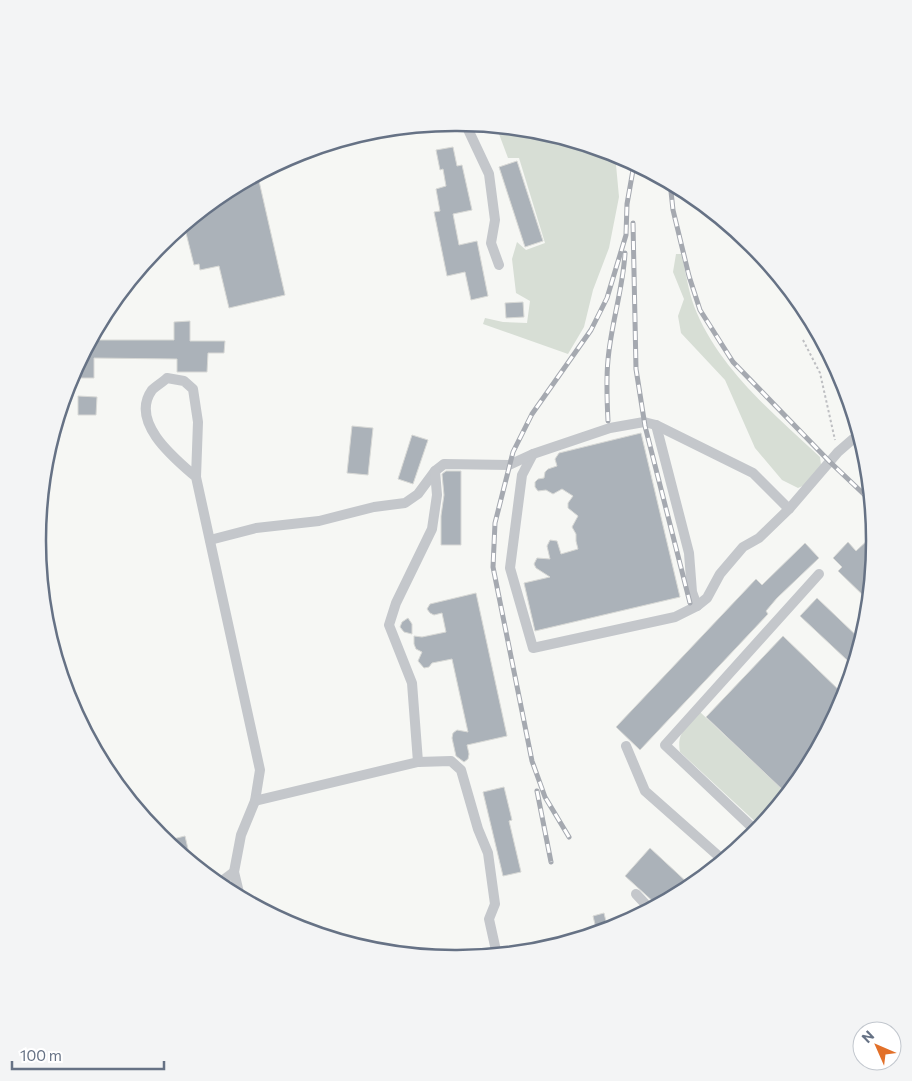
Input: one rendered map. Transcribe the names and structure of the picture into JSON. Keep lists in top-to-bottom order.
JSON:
{
  "scale_bar": "100 m",
  "north": "top left"
}
